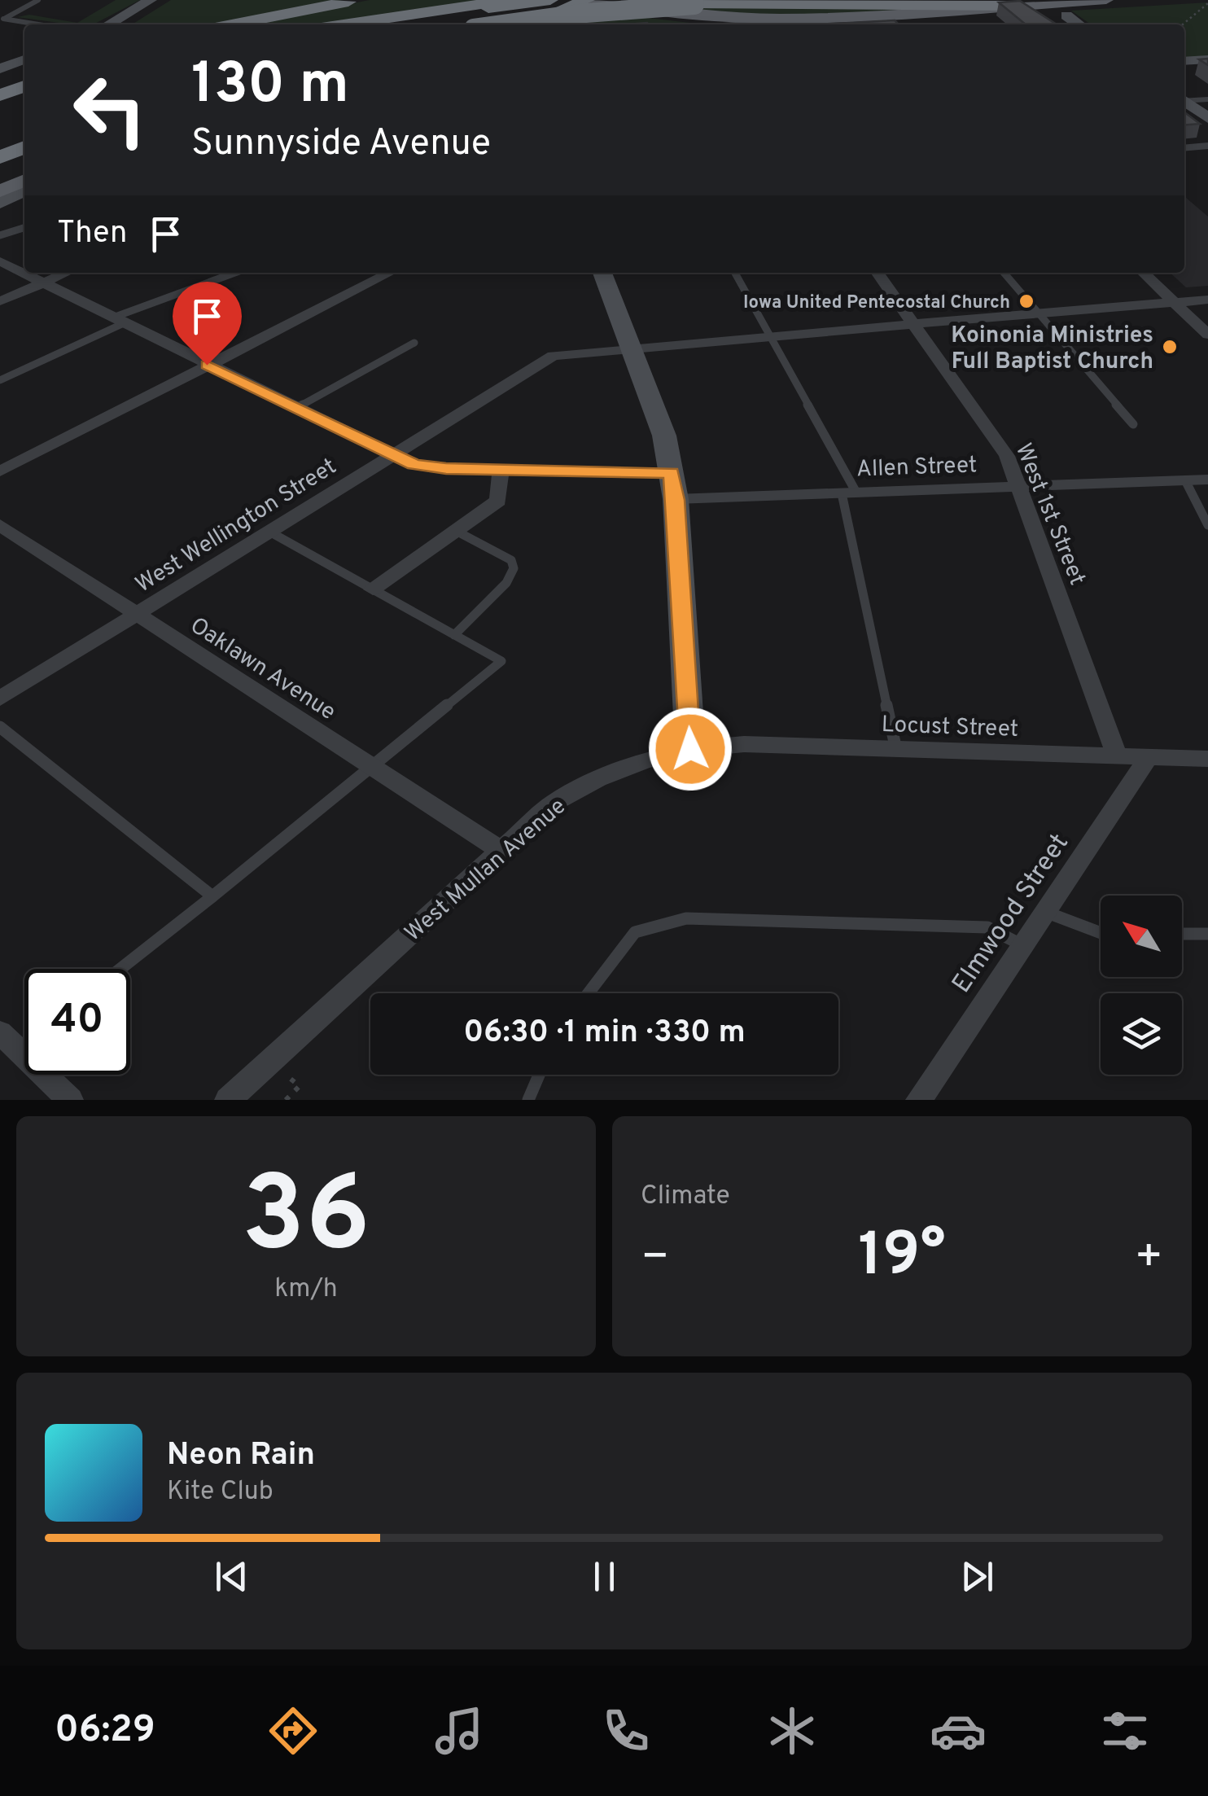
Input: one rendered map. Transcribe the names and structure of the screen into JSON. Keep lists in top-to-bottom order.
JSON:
{
  "streets": {
    "street": [
      "Allen Street",
      "West 1st Street",
      "West Wellington Street",
      "Oaklawn Avenue",
      "Locust Street",
      "West Mullan Avenue",
      "Elmwood Street"
    ]
  },
  "crossings": [
    ["Allen Street", "West 1st Street"],
    ["Allen Street", "West Wellington Street"],
    ["West 1st Street", "West Wellington Street"],
    ["West 1st Street", "Locust Street"],
    ["West Wellington Street", "Oaklawn Avenue"],
    ["Oaklawn Avenue", "West Mullan Avenue"],
    ["Locust Street", "West Mullan Avenue"],
    ["Locust Street", "Elmwood Street"]
  ],
  "places": ["Iowa United Pentecostal Church", "Koinonia Ministries Full Baptist Church"],
  "north": "top left",
  "page": {
    "turn": ["130 m", "Sunnyside Avenue"],
    "then": "Then",
    "limit": "40",
    "trip": "06:30 · 1 min · 330 m",
    "tile": [
      ["36", "km/h"],
      "Climate"
    ],
    "heat": ["−", "19°", "+"],
    "song": ["Neon Rain", "Kite Club"],
    "tabs": "06:29"
  }
}
